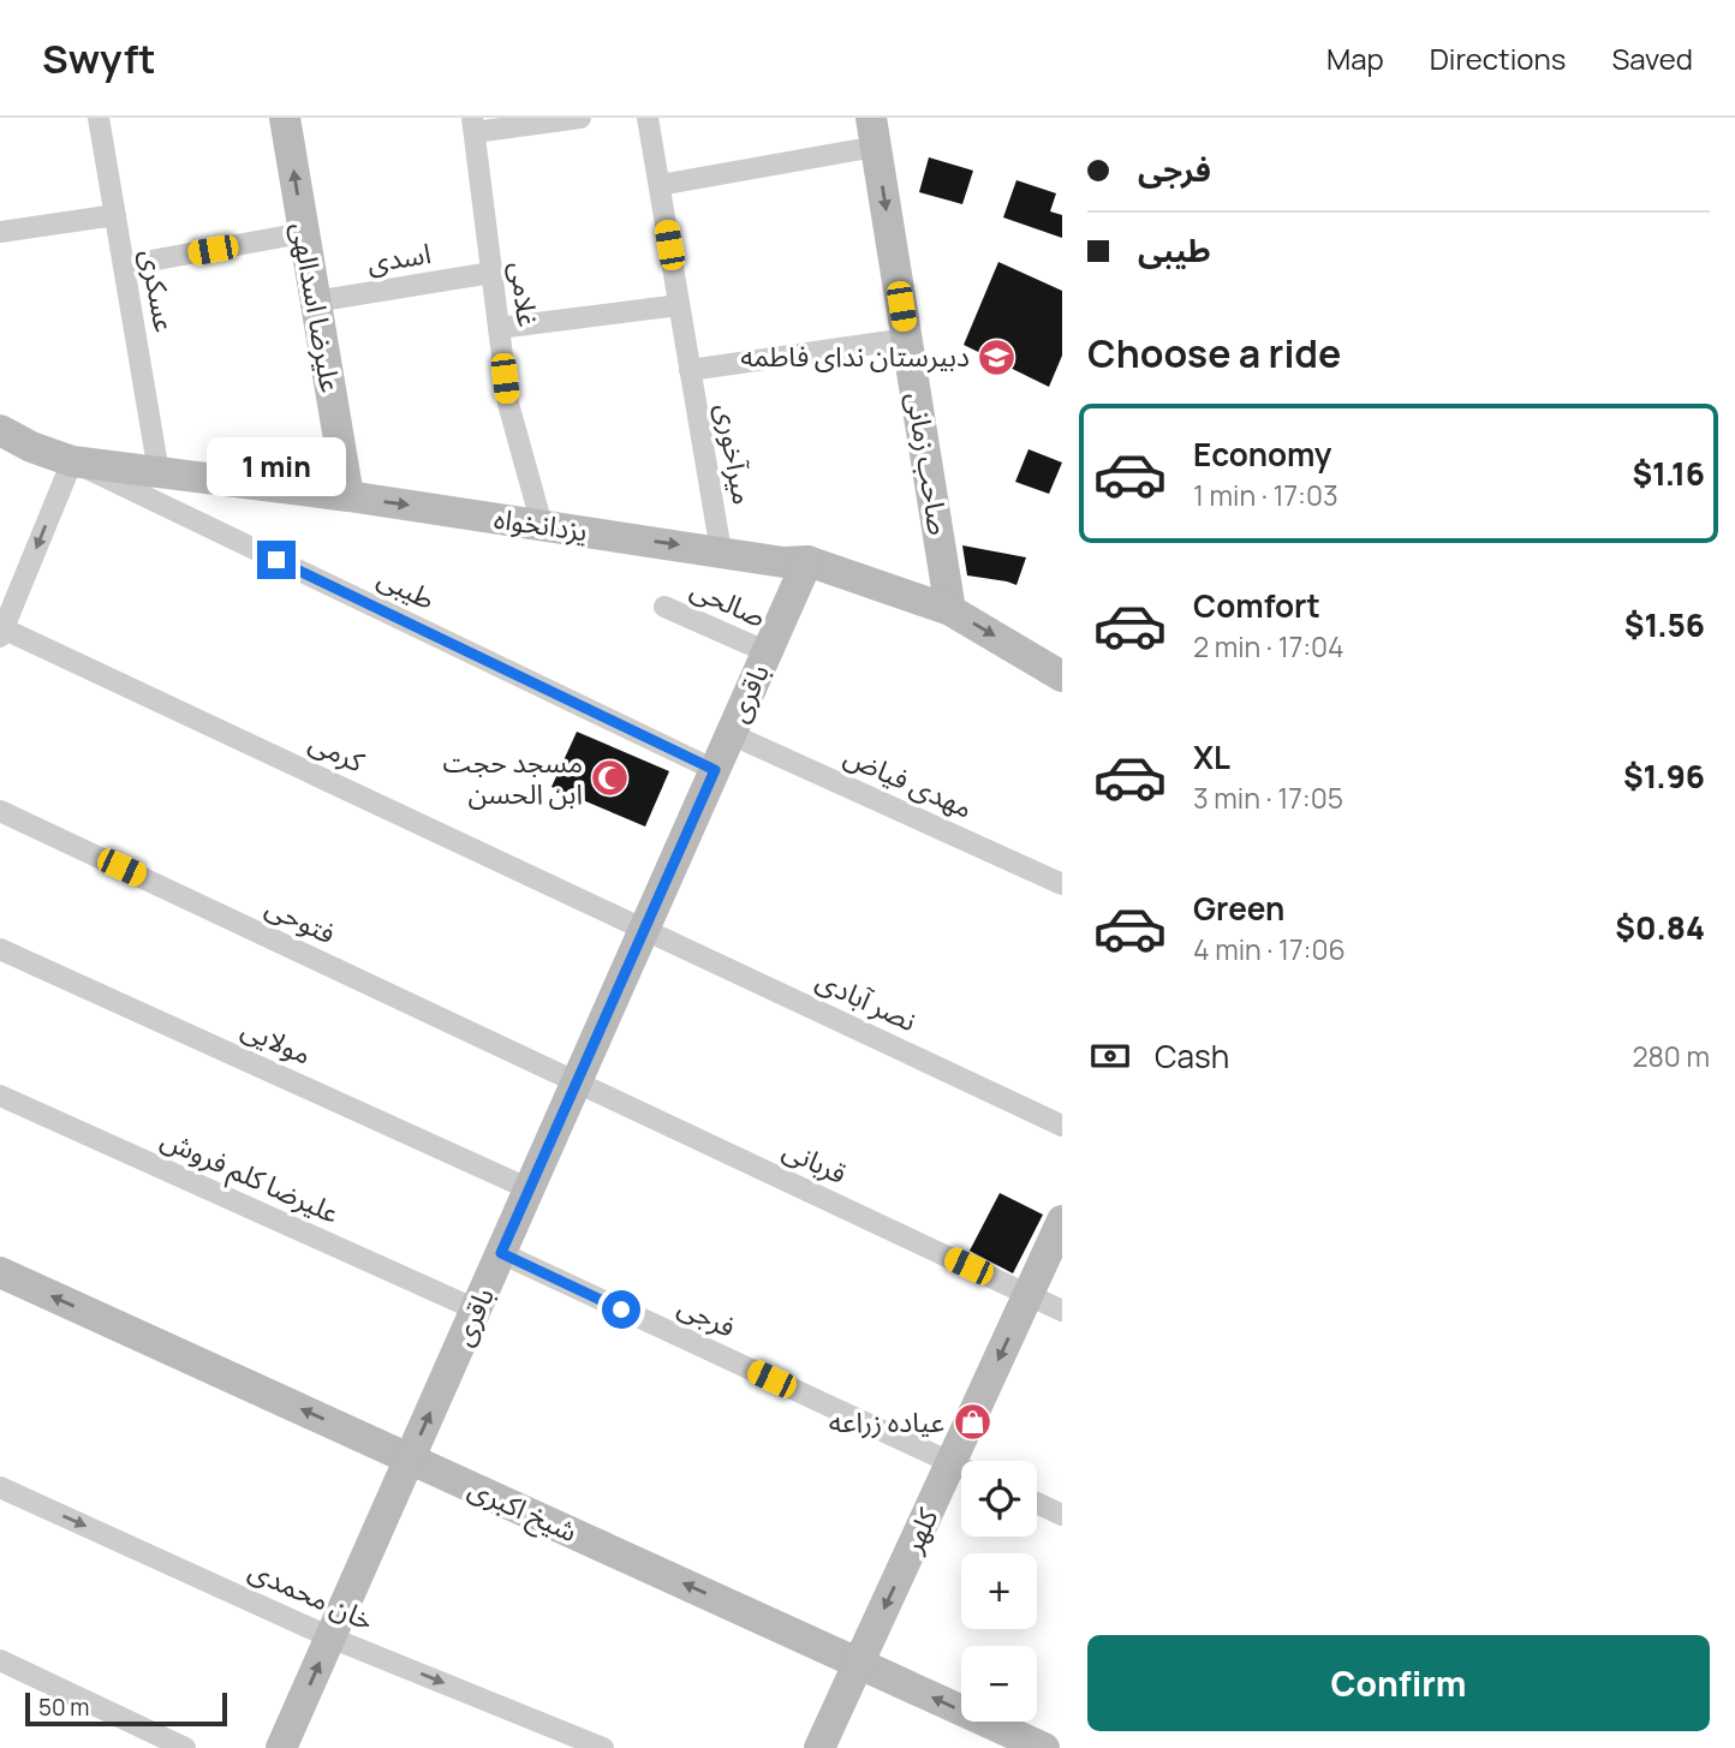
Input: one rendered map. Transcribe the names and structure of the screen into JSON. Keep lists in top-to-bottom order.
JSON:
{
  "streets": {
    "street": [
      "اسدی",
      "عسکری",
      "غلامی",
      "علیرضا اسدالهی",
      "میرآخوری",
      "صاحب زمانی",
      "یزدانخواه",
      "طیبی",
      "صالحی",
      "باقری",
      "کرمی",
      "مهدی فیاض",
      "فتوحی",
      "نصر آبادی",
      "مولایی",
      "قربانی",
      "علیرضا کلم فروش",
      "فرجی",
      "شیخ اکبری",
      "کلهر",
      "خان محمدی"
    ]
  },
  "crossings": [
    ["اسدی", "غلامی"],
    ["اسدی", "علیرضا اسدالهی"],
    ["عسکری", "یزدانخواه"],
    ["غلامی", "یزدانخواه"],
    ["علیرضا اسدالهی", "یزدانخواه"],
    ["میرآخوری", "یزدانخواه"],
    ["صاحب زمانی", "یزدانخواه"],
    ["یزدانخواه", "طیبی"],
    ["یزدانخواه", "باقری"],
    ["طیبی", "باقری"],
    ["صالحی", "باقری"],
    ["باقری", "کرمی"],
    ["باقری", "مهدی فیاض"],
    ["باقری", "فتوحی"],
    ["باقری", "نصر آبادی"],
    ["باقری", "مولایی"],
    ["باقری", "قربانی"],
    ["باقری", "علیرضا کلم فروش"],
    ["باقری", "فرجی"],
    ["باقری", "شیخ اکبری"],
    ["باقری", "خان محمدی"],
    ["کرمی", "نصر آبادی"],
    ["فتوحی", "قربانی"],
    ["قربانی", "کلهر"],
    ["شیخ اکبری", "کلهر"]
  ],
  "one_way": ["صاحب زمانی", "شیخ اکبری", "کلهر"],
  "places": {
    "school or university": ["دبیرستان ندای فاطمه"],
    "mosque": ["مسجد حجت ابن الحسن"],
    "shop": ["عیاده زراعه"]
  },
  "scale_bar": "50 m",
  "page": {
    "header": "Swyft",
    "nav": ["Map", "Directions", "Saved"],
    "banner": ["فرجی", "طیبی"],
    "heading": "Choose a ride",
    "list": [
      {
        "name": "Economy",
        "note": "1 min · 17:03",
        "value": "$1.16"
      },
      {
        "name": "Comfort",
        "note": "2 min · 17:04",
        "value": "$1.56"
      },
      {
        "name": "XL",
        "note": "3 min · 17:05",
        "value": "$1.96"
      },
      {
        "name": "Green",
        "note": "4 min · 17:06",
        "value": "$0.84"
      }
    ],
    "bubble": "1 min",
    "pay": ["Cash", "280 m"],
    "map_buttons": ["+", "−"],
    "buttons": "Confirm",
    "scale": "50 m"
  }
}
